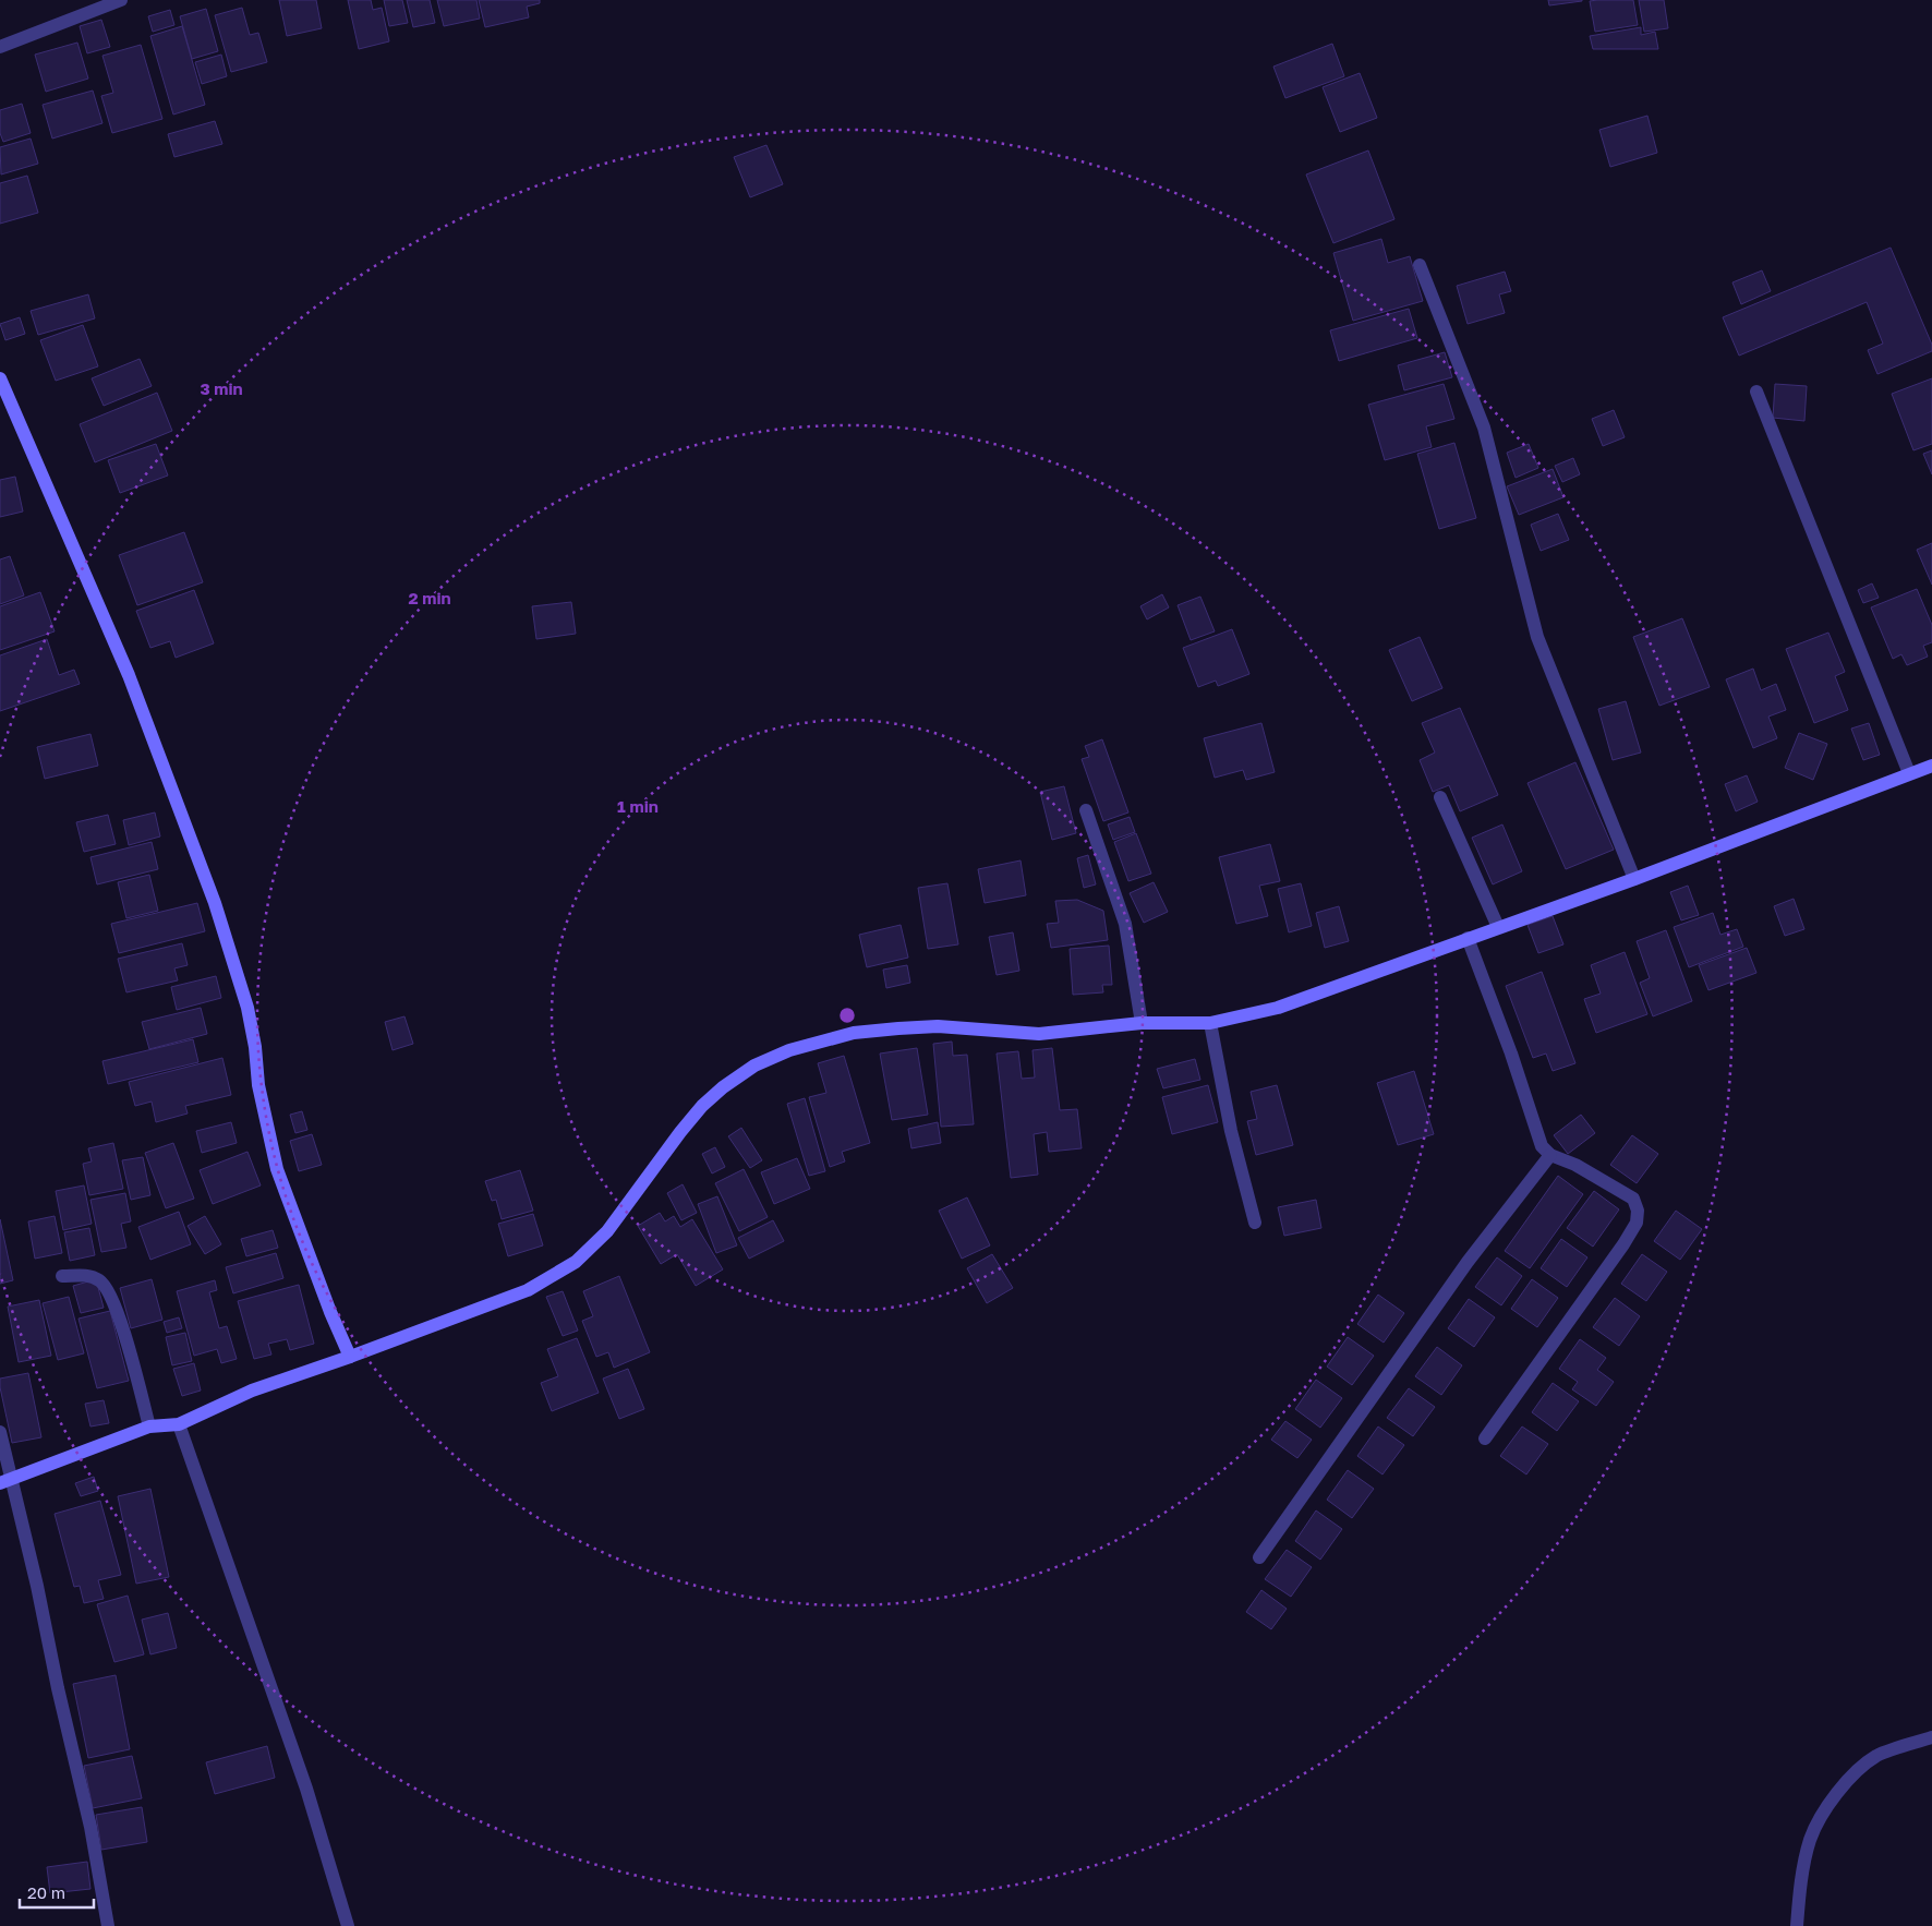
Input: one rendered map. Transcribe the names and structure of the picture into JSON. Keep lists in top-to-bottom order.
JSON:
{
  "scale_bar": "20 m",
  "rings": ["3 min", "2 min", "1 min"]
}
